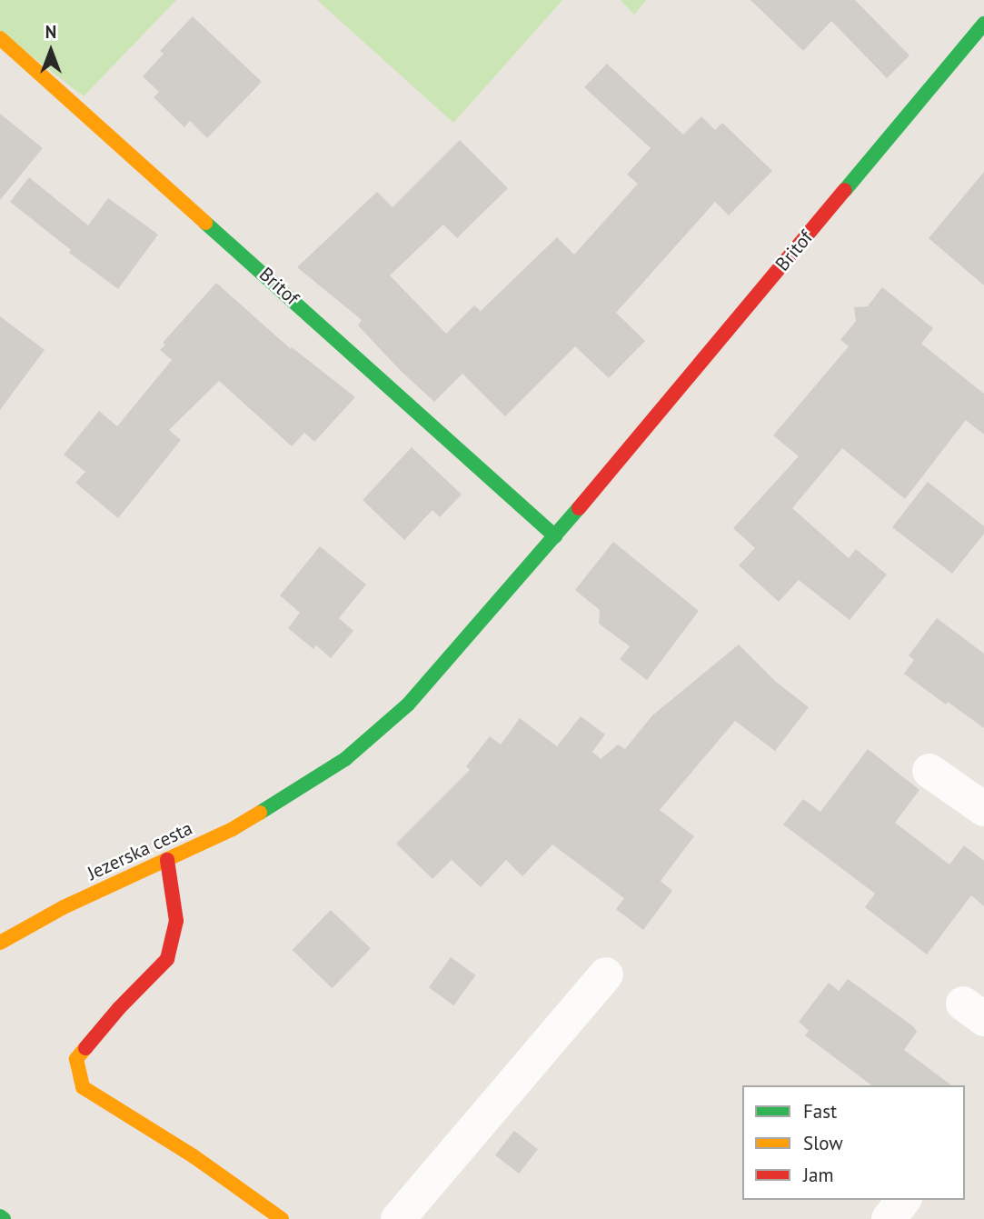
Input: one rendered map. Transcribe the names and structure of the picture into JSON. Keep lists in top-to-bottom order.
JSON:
{
  "streets": {
    "street": ["Britof", "Jezerska cesta"]
  },
  "crossings": [
    ["Britof", "Jezerska cesta"]
  ],
  "legend": ["Fast", "Slow", "Jam"],
  "north": "top"
}
